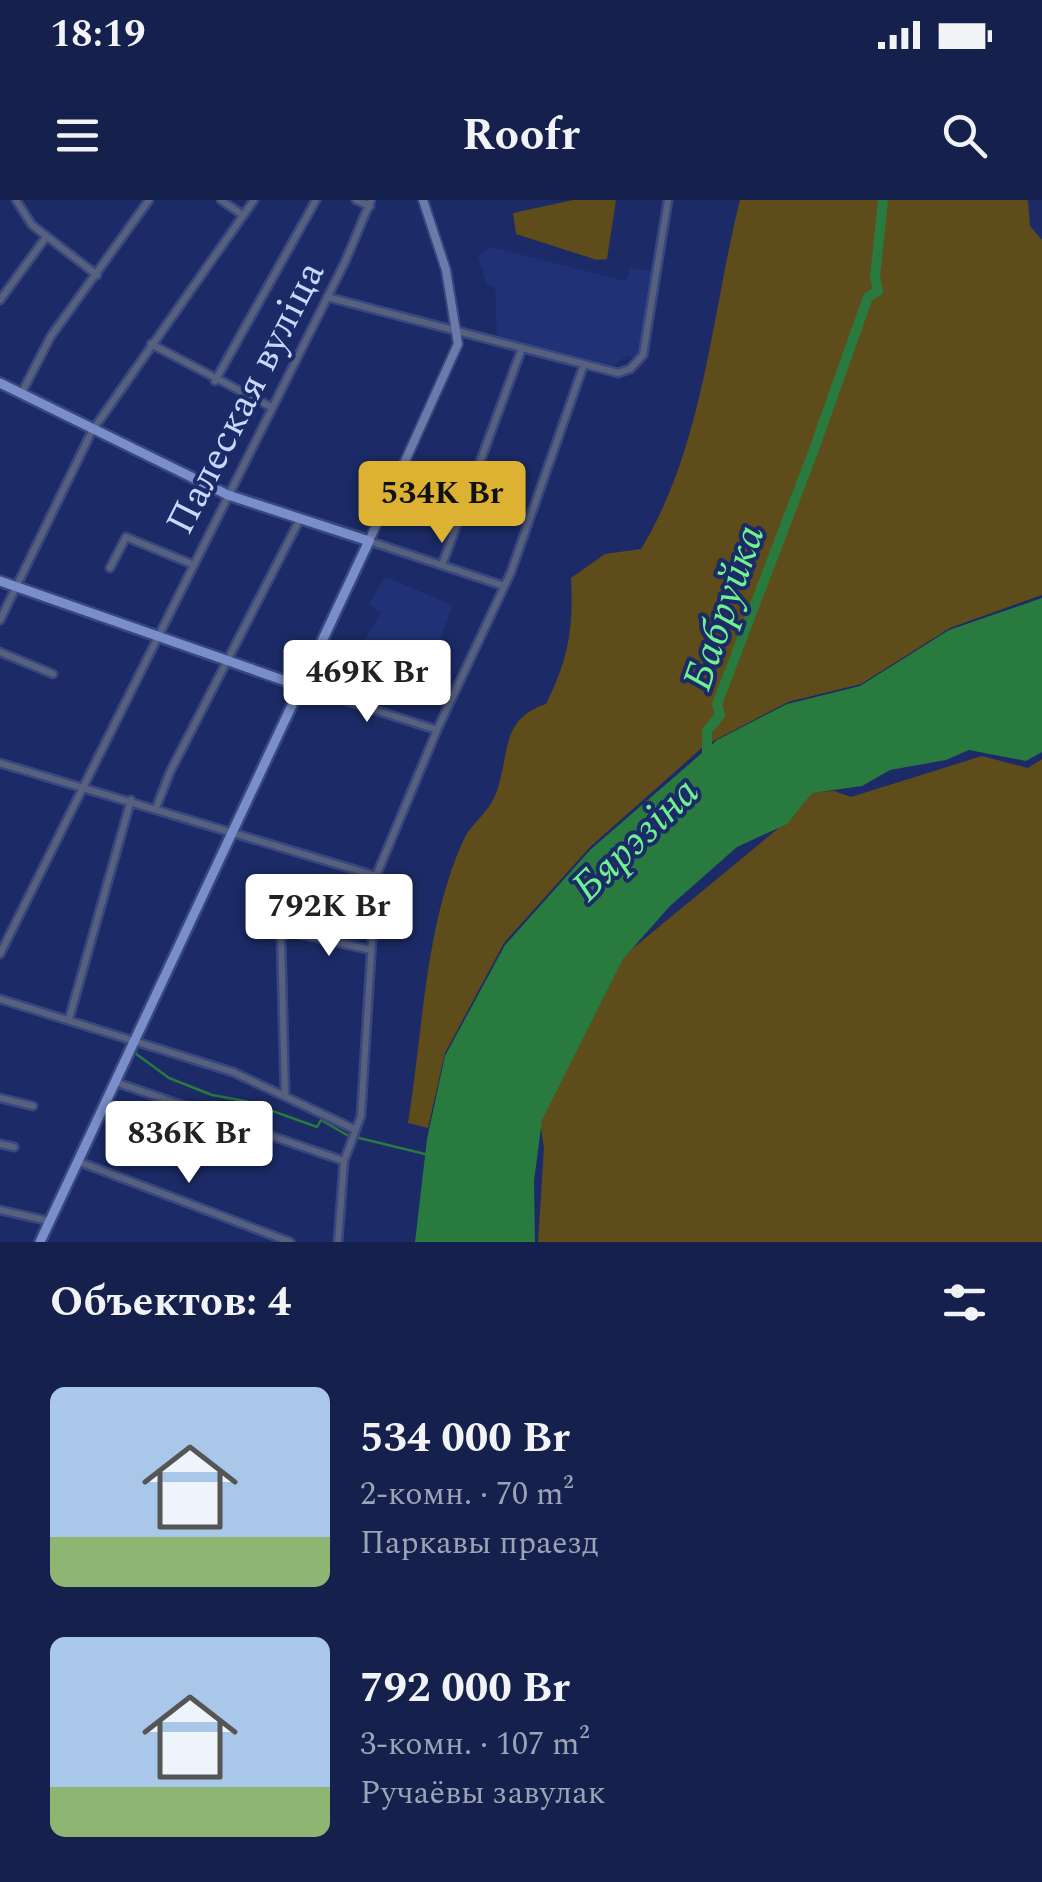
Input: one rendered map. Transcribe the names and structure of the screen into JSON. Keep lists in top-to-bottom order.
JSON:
{
  "streets": {
    "street": ["Палеская вуліца"]
  },
  "water": ["Бабруйка", "Бярэзіна"],
  "page": {
    "status": "18:19",
    "header": "Roofr",
    "price": [
      "534K Br",
      "469K Br",
      "792K Br",
      "836K Br"
    ],
    "heading": "Объектов: 4",
    "list": [
      {
        "name": "534 000 Br",
        "note": "2-комн. · 70 m² · Паркавы праезд"
      },
      {
        "name": "792 000 Br",
        "note": "3-комн. · 107 m² · Ручаёвы завулак"
      }
    ]
  }
}
